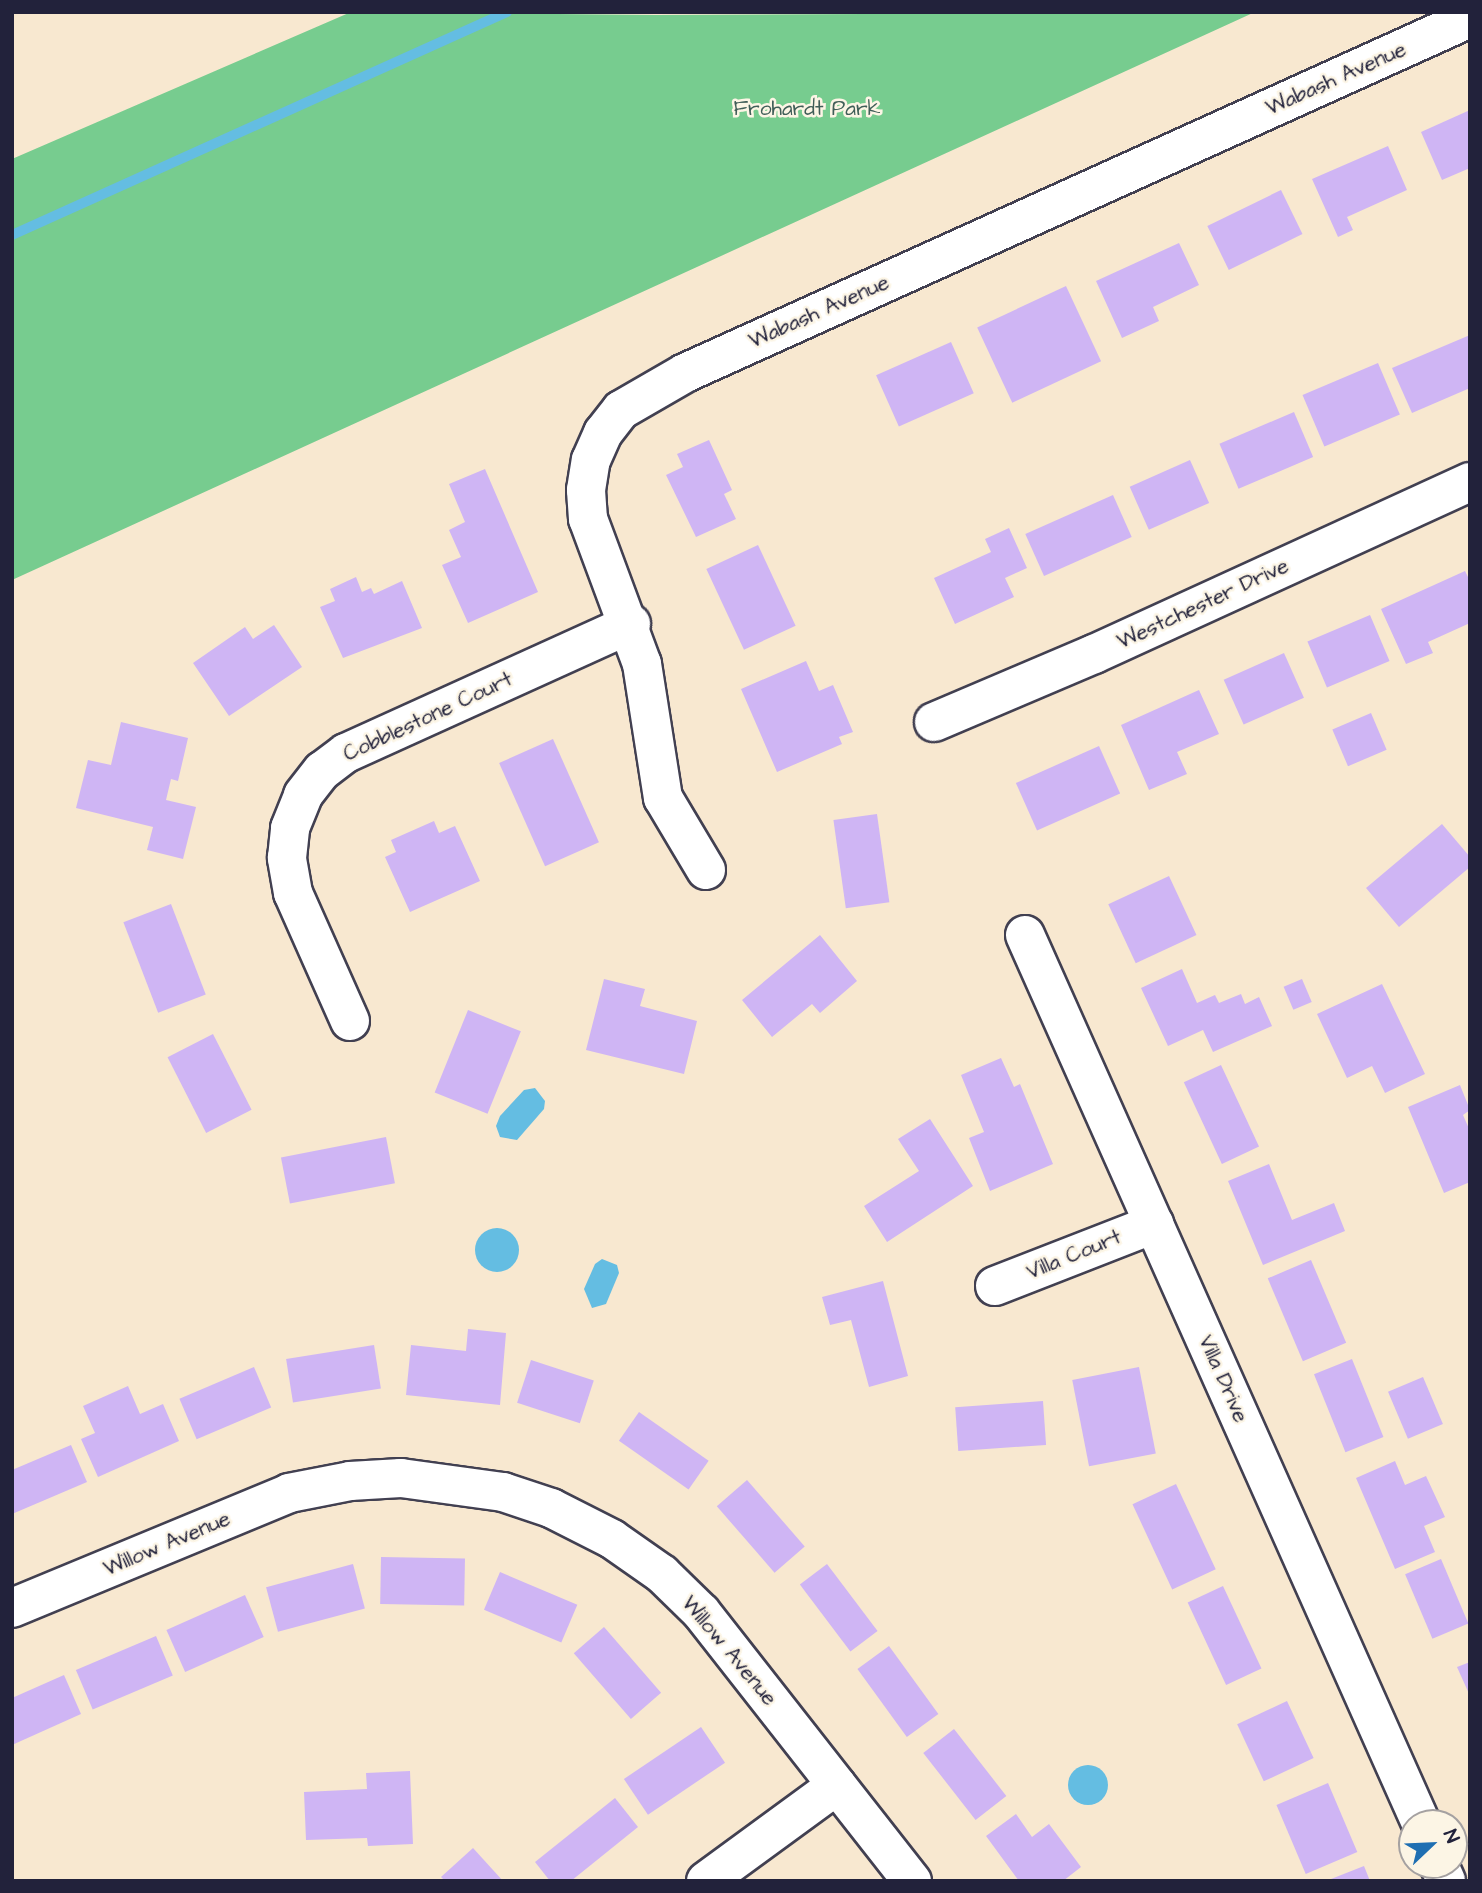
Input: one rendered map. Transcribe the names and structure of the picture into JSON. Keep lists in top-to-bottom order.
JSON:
{
  "streets": {
    "street": [
      "Wabash Avenue",
      "Westchester Drive",
      "Cobblestone Court",
      "Villa Court",
      "Villa Drive",
      "Willow Avenue"
    ]
  },
  "crossings": [
    ["Wabash Avenue", "Cobblestone Court"],
    ["Villa Court", "Villa Drive"]
  ],
  "parks": ["Frohardt Park"],
  "north": "top right"
}
